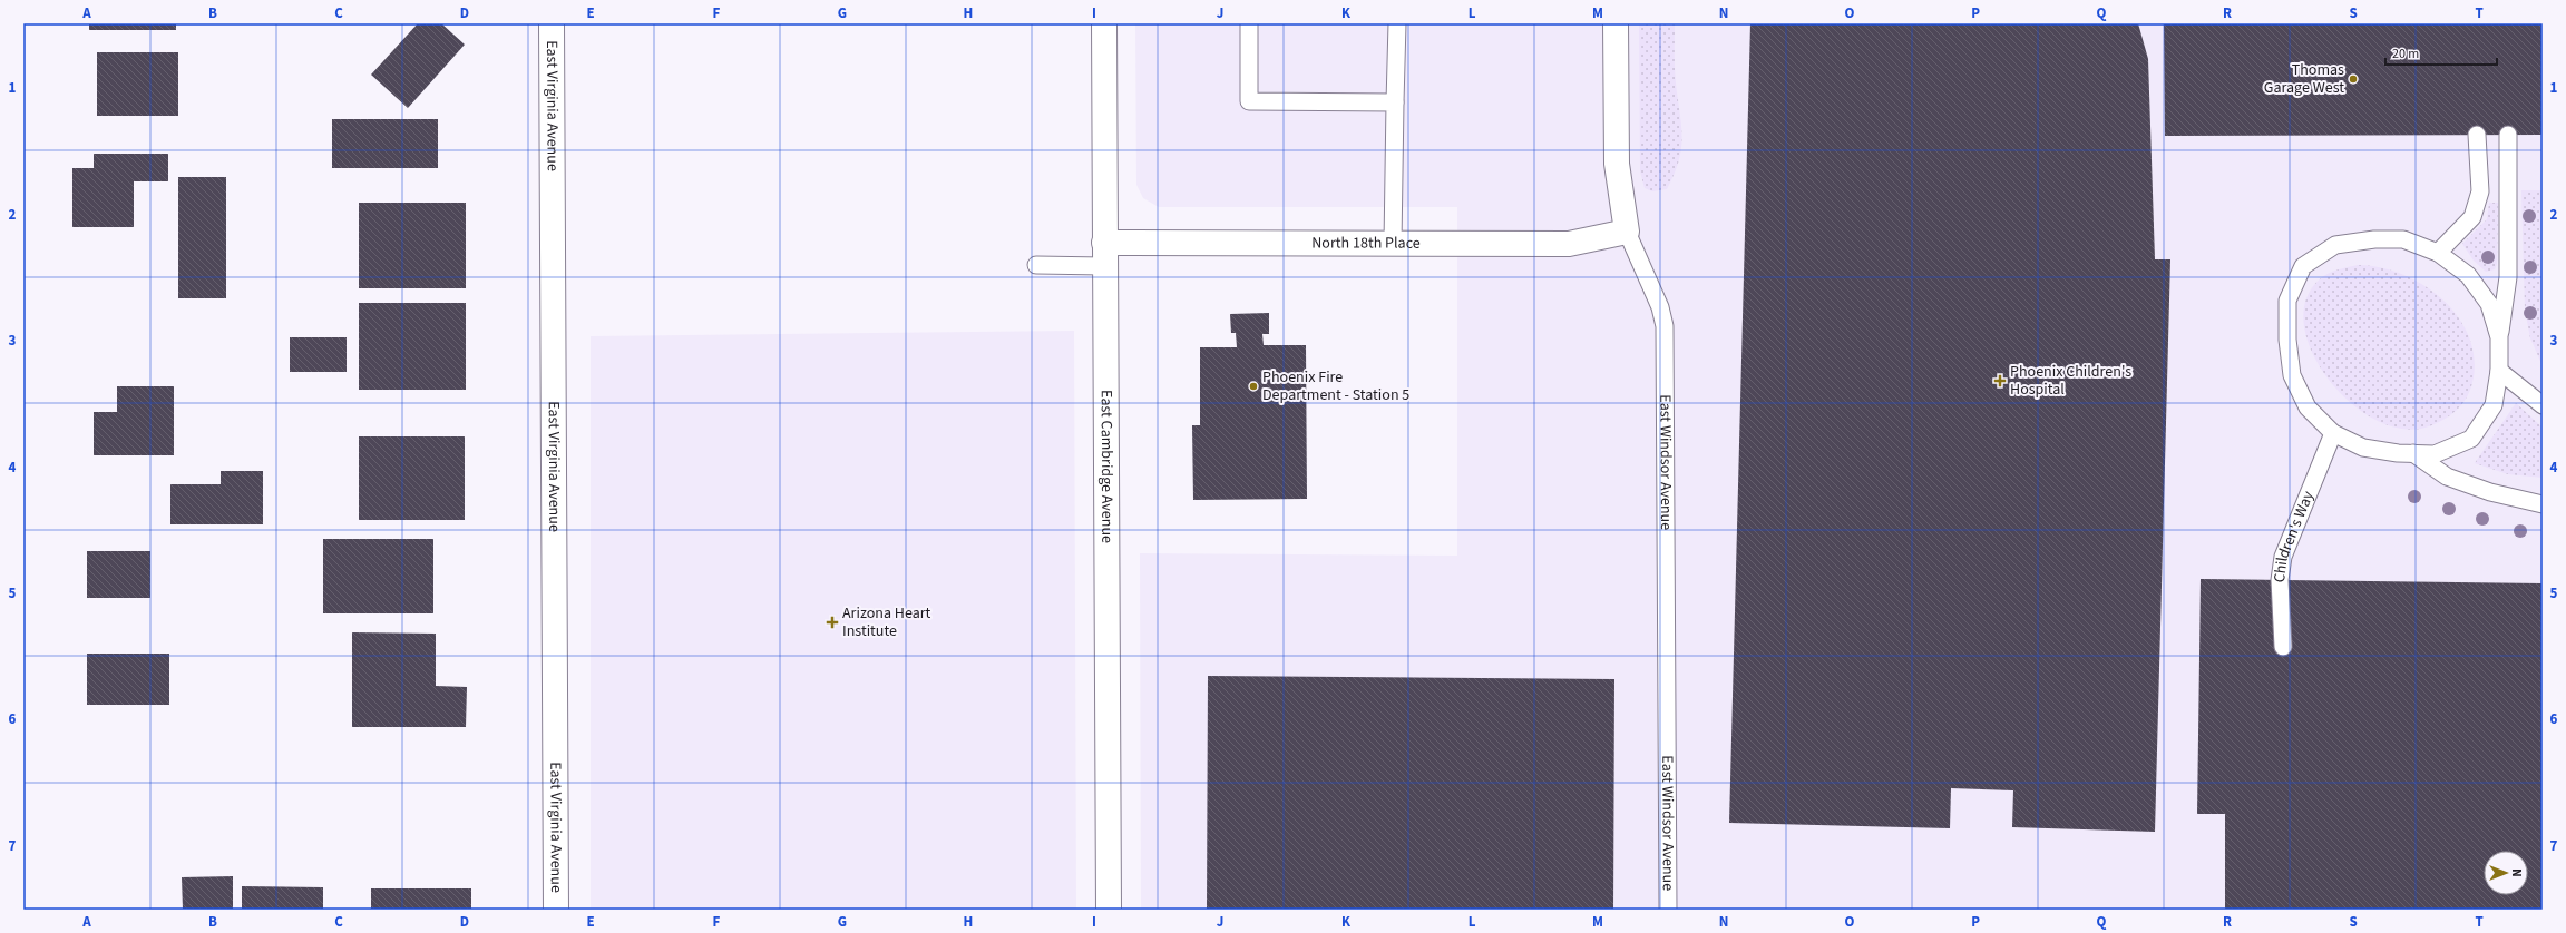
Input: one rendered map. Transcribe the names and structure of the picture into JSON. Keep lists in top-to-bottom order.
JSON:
{
  "streets": {
    "street": [
      "East Virginia Avenue",
      "North 18th Place",
      "East Windsor Avenue",
      "East Cambridge Avenue"
    ],
    "lane": ["Children's Way"]
  },
  "crossings": [
    ["North 18th Place", "East Windsor Avenue"],
    ["North 18th Place", "East Cambridge Avenue"]
  ],
  "places": {
    "other": ["Thomas Garage West", "Phoenix Fire Department - Station 5"],
    "health": ["Phoenix Children's Hospital", "Arizona Heart Institute"]
  },
  "scale_bar": "20 m",
  "north": "right",
  "grid": {
    "columns": [
      "A",
      "B",
      "C",
      "D",
      "E",
      "F",
      "G",
      "H",
      "I",
      "J",
      "K",
      "L",
      "M",
      "N",
      "O",
      "P",
      "Q",
      "R",
      "S",
      "T"
    ],
    "rows": [
      "1",
      "2",
      "3",
      "4",
      "5",
      "6",
      "7"
    ]
  }
}
